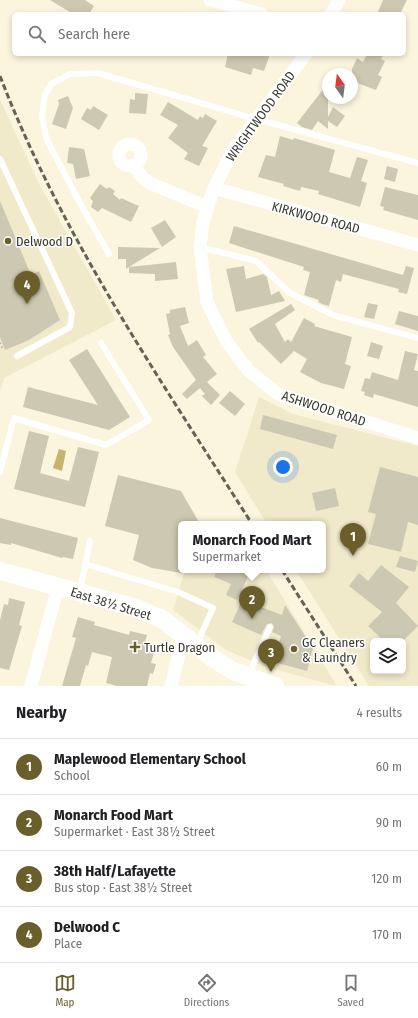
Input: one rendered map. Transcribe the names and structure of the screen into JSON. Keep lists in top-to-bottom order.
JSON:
{
  "streets": {
    "street": [
      "WRIGHTWOOD ROAD",
      "KIRKWOOD ROAD",
      "ASHWOOD ROAD",
      "East 38½ Street"
    ]
  },
  "crossings": [
    ["WRIGHTWOOD ROAD", "KIRKWOOD ROAD"],
    ["WRIGHTWOOD ROAD", "ASHWOOD ROAD"]
  ],
  "places": {
    "other": ["Delwood D", "GC Cleaners & Laundry"],
    "health": ["Turtle Dragon"]
  },
  "north": "top",
  "page": {
    "search": "Search here",
    "pins": [
      "4",
      "1",
      "2",
      "3"
    ],
    "popup": ["Monarch Food Mart", "Supermarket"],
    "heading": ["Nearby", "4 results"],
    "list": [
      {
        "mark": "1",
        "name": "Maplewood Elementary School",
        "note": "School",
        "value": "60 m"
      },
      {
        "mark": "2",
        "name": "Monarch Food Mart",
        "note": "Supermarket · East 38½ Street",
        "value": "90 m"
      },
      {
        "mark": "3",
        "name": "38th Half/Lafayette",
        "note": "Bus stop · East 38½ Street",
        "value": "120 m"
      },
      {
        "mark": "4",
        "name": "Delwood C",
        "note": "Place",
        "value": "170 m"
      }
    ],
    "nav": ["Map", "Directions", "Saved"]
  }
}
